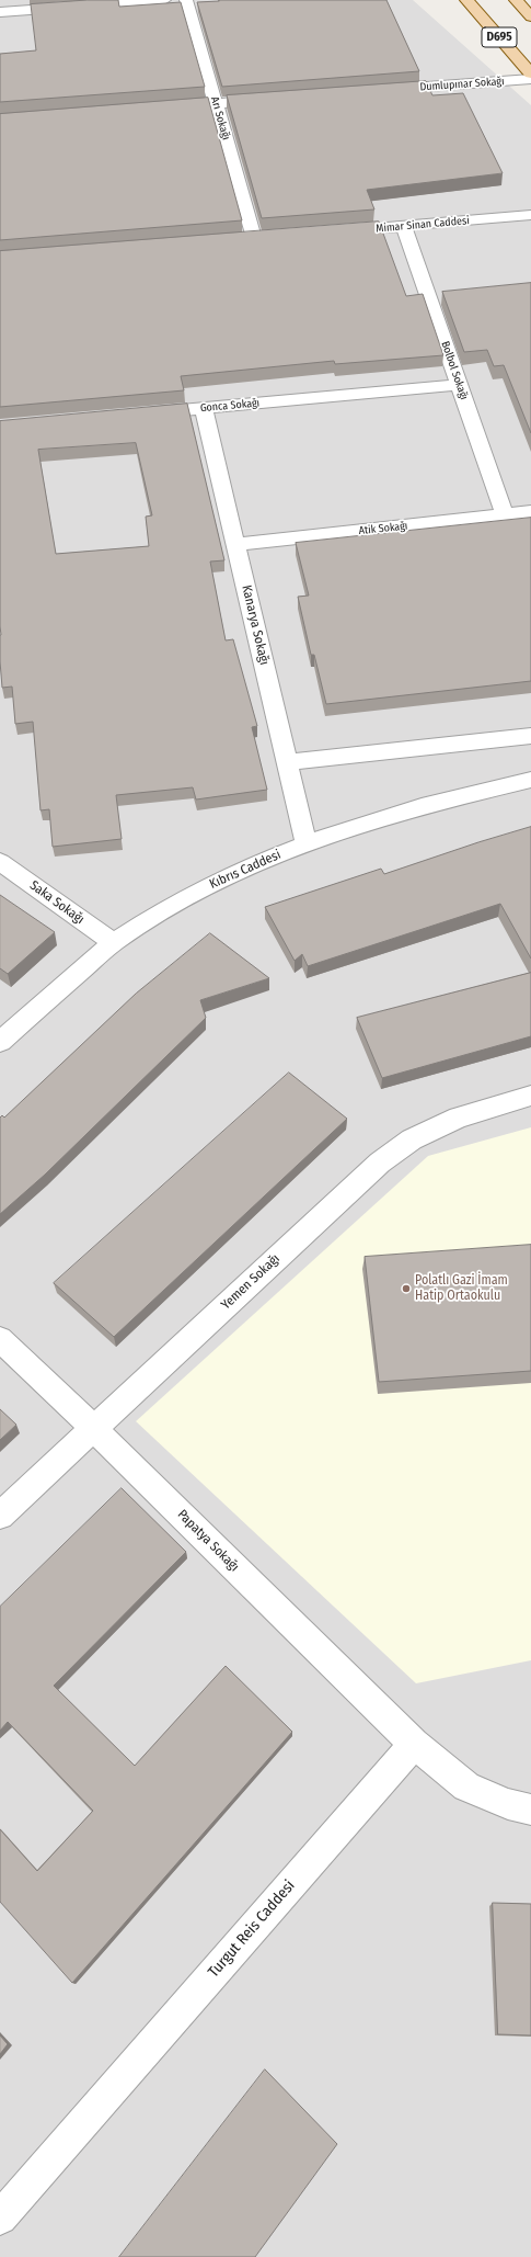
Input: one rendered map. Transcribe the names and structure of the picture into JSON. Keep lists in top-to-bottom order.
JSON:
{
  "streets": {
    "main road": ["D695"],
    "street": [
      "Dumlupınar Sokağı",
      "Arı Sokağı",
      "Mimar Sinan Caddesi",
      "Bolbol Sokağı",
      "Gonca Sokağı",
      "Atik Sokağı",
      "Kanarya Sokağı",
      "Kıbrıs Caddesi",
      "Saka Sokağı",
      "Yemen Sokağı",
      "Papatya Sokağı",
      "Turgut Reis Caddesi"
    ]
  },
  "crossings": [
    ["Mimar Sinan Caddesi", "Bolbol Sokağı"],
    ["Bolbol Sokağı", "Gonca Sokağı"],
    ["Bolbol Sokağı", "Atik Sokağı"],
    ["Gonca Sokağı", "Kanarya Sokağı"],
    ["Atik Sokağı", "Kanarya Sokağı"],
    ["Kanarya Sokağı", "Kıbrıs Caddesi"],
    ["Kıbrıs Caddesi", "Saka Sokağı"],
    ["Yemen Sokağı", "Papatya Sokağı"],
    ["Papatya Sokağı", "Turgut Reis Caddesi"]
  ],
  "places": ["Polatlı Gazi İmam Hatip Ortaokulu"]
}
